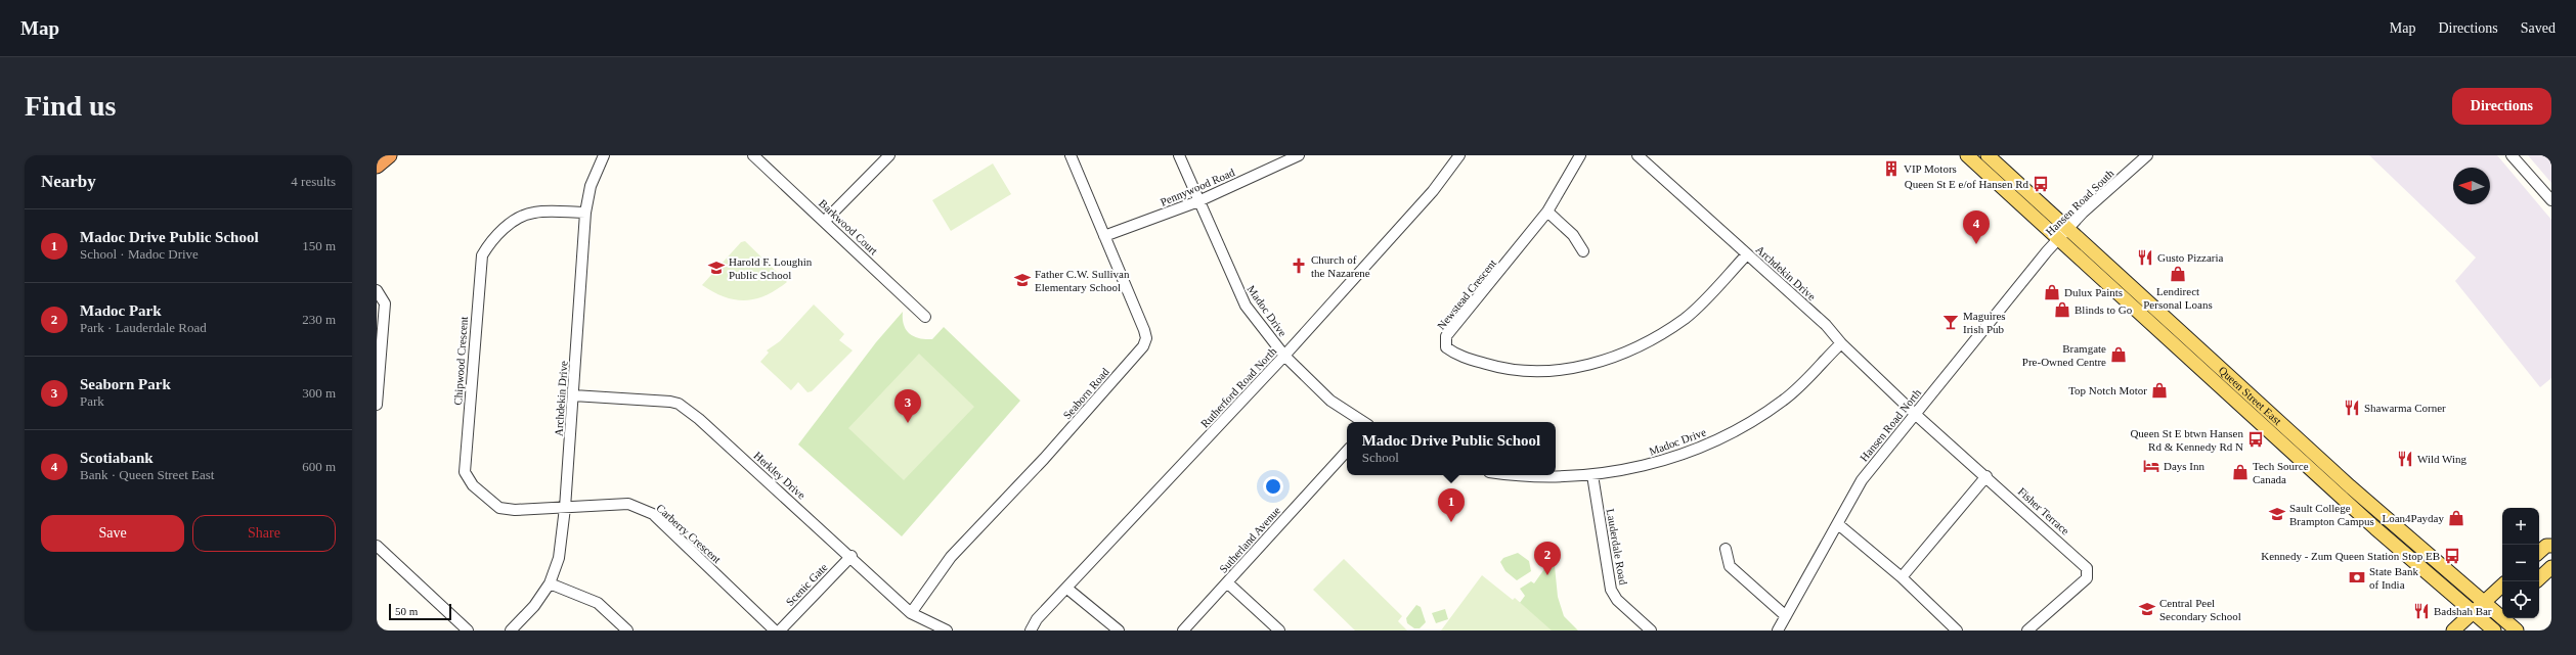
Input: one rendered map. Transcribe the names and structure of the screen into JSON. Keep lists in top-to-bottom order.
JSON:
{
  "streets": {
    "main road": ["Queen Street East"],
    "street": [
      "Pennywood Road",
      "Hansen Road South",
      "Barkwood Court",
      "Archdekin Drive",
      "Newstead Crescent",
      "Madoc Drive",
      "Chipwood Crescent",
      "Rutherford Road North",
      "Seaborn Road",
      "Hansen Road North",
      "Herkley Drive",
      "Fisher Terrace",
      "Carberry Crescent",
      "Sutherland Avenue",
      "Lauderdale Road",
      "Scenic Gate"
    ]
  },
  "crossings": [
    ["Pennywood Road", "Madoc Drive"],
    ["Pennywood Road", "Seaborn Road"],
    ["Hansen Road South", "Queen Street East"],
    ["Hansen Road South", "Hansen Road North"],
    ["Archdekin Drive", "Newstead Crescent"],
    ["Archdekin Drive", "Madoc Drive"],
    ["Archdekin Drive", "Chipwood Crescent"],
    ["Archdekin Drive", "Hansen Road North"],
    ["Archdekin Drive", "Herkley Drive"],
    ["Archdekin Drive", "Fisher Terrace"],
    ["Archdekin Drive", "Carberry Crescent"],
    ["Madoc Drive", "Rutherford Road North"],
    ["Madoc Drive", "Lauderdale Road"],
    ["Chipwood Crescent", "Carberry Crescent"],
    ["Seaborn Road", "Herkley Drive"],
    ["Hansen Road North", "Fisher Terrace"],
    ["Herkley Drive", "Scenic Gate"]
  ],
  "places": {
    "building": ["VIP Motors"],
    "bus stop": ["Queen St E e/of Hansen Rd", "Queen St E btwn Hansen Rd & Kennedy Rd N", "Kennedy - Zum Queen Station Stop EB"],
    "restaurant": [
      "Gusto Pizzaria",
      "Shawarma Corner",
      "Wild Wing",
      "Badshah Bar"
    ],
    "church": ["Church of the Nazarene"],
    "school or university": [
      "Harold F. Loughin Public School",
      "Father C.W. Sullivan Elementary School",
      "Sault College Brampton Campus",
      "Central Peel Secondary School"
    ],
    "shop": [
      "Lendirect Personal Loans",
      "Dulux Paints",
      "Blinds to Go",
      "Bramgate Pre-Owned Centre",
      "Top Notch Motor",
      "Tech Source Canada",
      "Loan4Payday"
    ],
    "bar": ["Maguires Irish Pub"],
    "hotel": ["Days Inn"],
    "bank": ["State Bank of India"]
  },
  "scale_bar": "50 m",
  "north": "left",
  "page": {
    "header": "Map",
    "nav": ["Map", "Directions", "Saved"],
    "buttons": [
      "Directions",
      ["Save", "Share"]
    ],
    "title": "Find us",
    "heading": ["Nearby", "4 results"],
    "list": [
      {
        "mark": "1",
        "name": "Madoc Drive Public School",
        "note": "School · Madoc Drive",
        "value": "150 m"
      },
      {
        "mark": "2",
        "name": "Madoc Park",
        "note": "Park · Lauderdale Road",
        "value": "230 m"
      },
      {
        "mark": "3",
        "name": "Seaborn Park",
        "note": "Park",
        "value": "300 m"
      },
      {
        "mark": "4",
        "name": "Scotiabank",
        "note": "Bank · Queen Street East",
        "value": "600 m"
      }
    ],
    "pins": [
      "4",
      "3",
      "1",
      "2"
    ],
    "popup": ["Madoc Drive Public School", "School"],
    "map_buttons": ["+", "−"],
    "scale": "50 m"
  }
}
